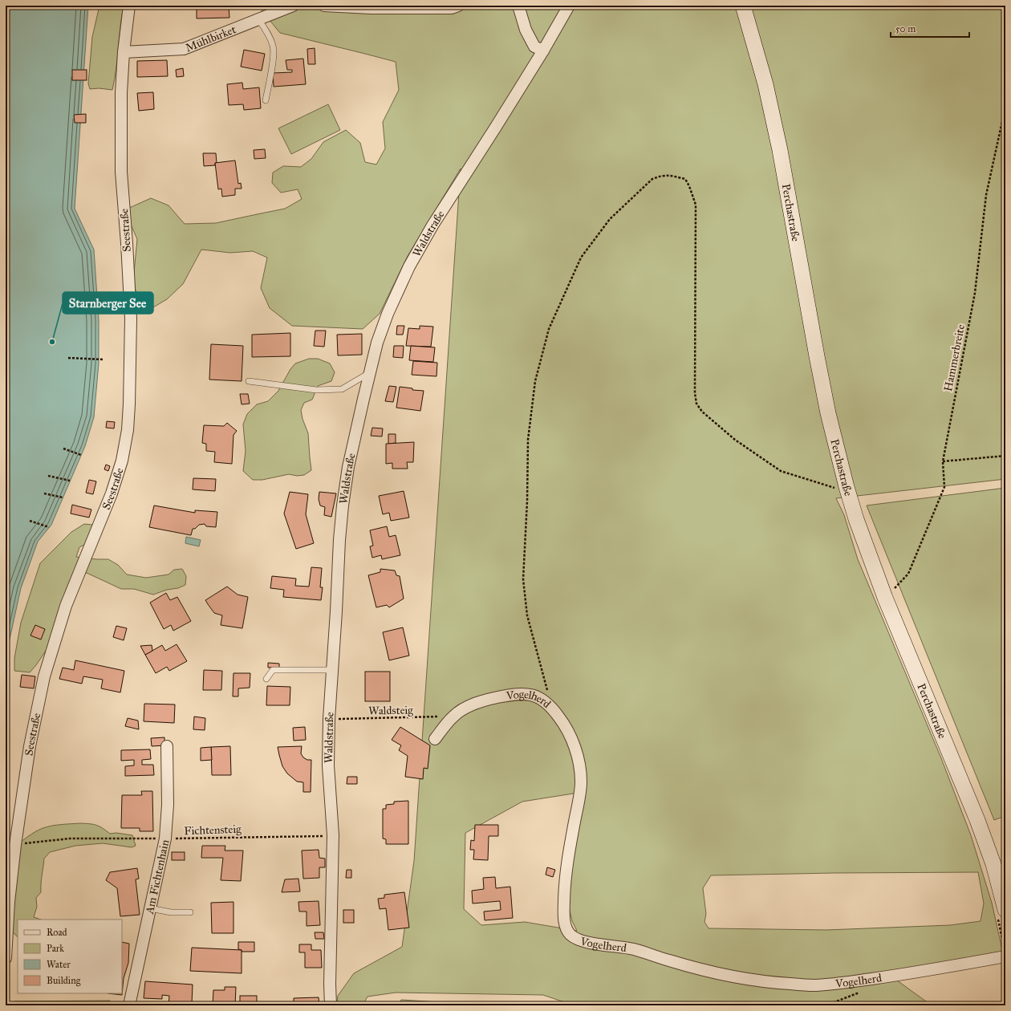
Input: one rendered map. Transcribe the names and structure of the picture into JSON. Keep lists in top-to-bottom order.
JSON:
{
  "streets": {
    "main road": ["Perchastraße"],
    "street": [
      "Mühlbirket",
      "Seestraße",
      "Waldstraße",
      "Vogelherd",
      "Am Fichtenhain"
    ],
    "path": ["Hammerbreite", "Waldsteig", "Fichtensteig"]
  },
  "crossings": [
    ["Mühlbirket", "Seestraße"],
    ["Perchastraße", "Hammerbreite"],
    ["Seestraße", "Fichtensteig"],
    ["Waldstraße", "Waldsteig"],
    ["Waldstraße", "Fichtensteig"],
    ["Vogelherd", "Waldsteig"],
    ["Fichtensteig", "Am Fichtenhain"]
  ],
  "places": ["Starnberger See"],
  "legend": [
    "Road",
    "Park",
    "Water",
    "Building"
  ],
  "scale_bar": "50 m"
}
